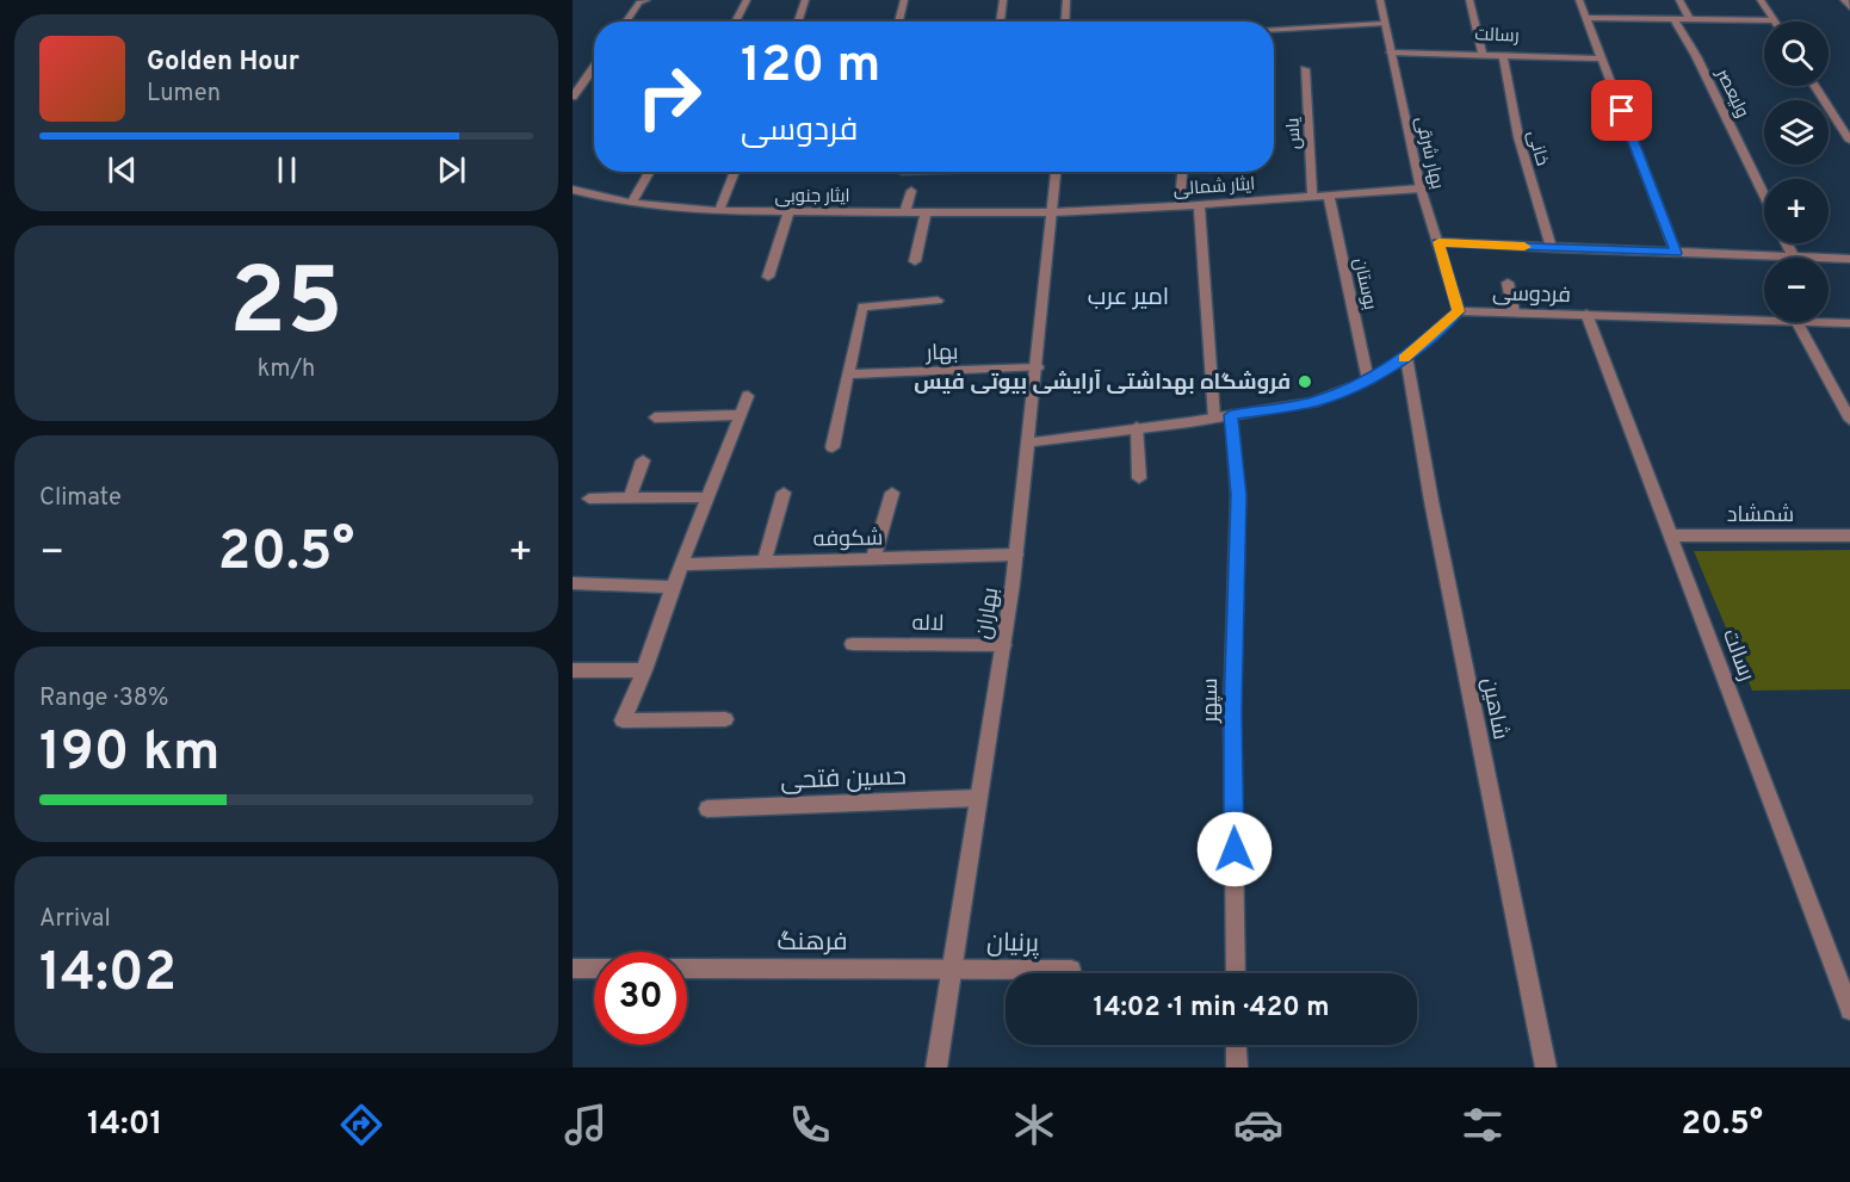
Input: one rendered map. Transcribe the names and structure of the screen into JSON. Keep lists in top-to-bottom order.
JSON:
{
  "streets": {
    "street": [
      "رسالت",
      "ولیعصر",
      "یاس",
      "خانی",
      "بهار شرقی",
      "ایثار شمالی",
      "ایثار جنوبی",
      "بوستان",
      "فردوسی",
      "بهار",
      "شمشاد",
      "شکوفه",
      "بهاران",
      "لاله",
      "سپهر",
      "شاهین",
      "حسین فتحی",
      "فرهنگ",
      "پرنیان"
    ]
  },
  "crossings": [
    ["رسالت", "خانی"],
    ["رسالت", "بهار شرقی"],
    ["رسالت", "فردوسی"],
    ["رسالت", "شمشاد"],
    ["یاس", "ایثار شمالی"],
    ["بهار شرقی", "ایثار شمالی"],
    ["بهار شرقی", "فردوسی"],
    ["ایثار شمالی", "ایثار جنوبی"],
    ["ایثار شمالی", "بوستان"],
    ["ایثار شمالی", "بهاران"],
    ["ایثار شمالی", "سپهر"],
    ["ایثار جنوبی", "بهاران"],
    ["بهار", "بهاران"],
    ["شکوفه", "بهاران"],
    ["بهاران", "لاله"],
    ["بهاران", "حسین فتحی"],
    ["بهاران", "فرهنگ"],
    ["بهاران", "پرنیان"],
    ["فرهنگ", "پرنیان"]
  ],
  "districts": ["امیر عرب"],
  "places": ["فروشگاه بهداشتی آرایشی بیوتی فیس"],
  "page": {
    "map_buttons": ["+", "−"],
    "turn": ["120 m", "فردوسی"],
    "song": ["Golden Hour", "Lumen"],
    "tile": [
      ["25", "km/h"],
      "Climate",
      ["Range · 38%", "190 km"],
      ["Arrival", "14:02"]
    ],
    "heat": ["−", "20.5°", "+"],
    "limit": "30",
    "trip": "14:02 · 1 min · 420 m",
    "tabs": ["14:01", "20.5°"]
  }
}
